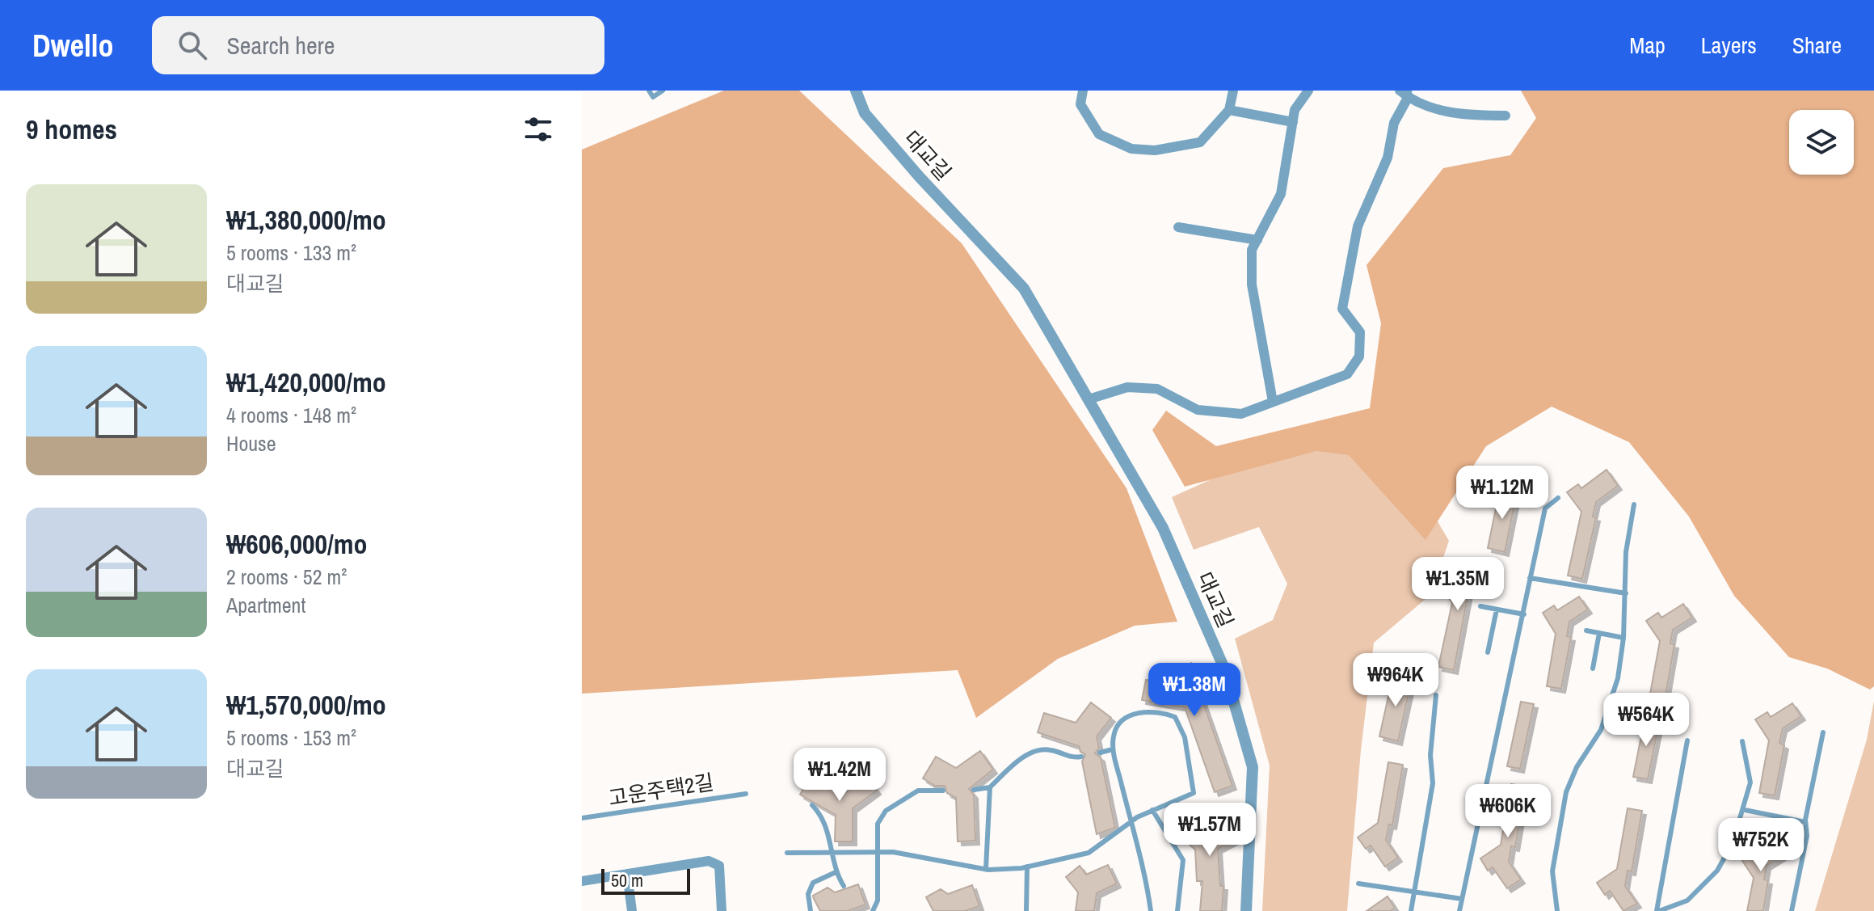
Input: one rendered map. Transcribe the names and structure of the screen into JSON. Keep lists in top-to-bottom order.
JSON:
{
  "streets": {
    "street": ["대교길"],
    "lane": ["고운주택2길"]
  },
  "scale_bar": "50 m",
  "page": {
    "header": "Dwello",
    "search": "Search here",
    "nav": ["Map", "Layers", "Share"],
    "heading": "9 homes",
    "list": [
      {
        "name": "₩1,380,000/mo",
        "note": "5 rooms · 133 m² · 대교길"
      },
      {
        "name": "₩1,420,000/mo",
        "note": "4 rooms · 148 m² · House"
      },
      {
        "name": "₩606,000/mo",
        "note": "2 rooms · 52 m² · Apartment"
      },
      {
        "name": "₩1,570,000/mo",
        "note": "5 rooms · 153 m² · 대교길"
      }
    ],
    "price": [
      "₩1.12M",
      "₩1.35M",
      "₩964K",
      "₩1.38M",
      "₩564K",
      "₩1.42M",
      "₩606K",
      "₩1.57M",
      "₩752K"
    ],
    "scale": "50 m"
  }
}
